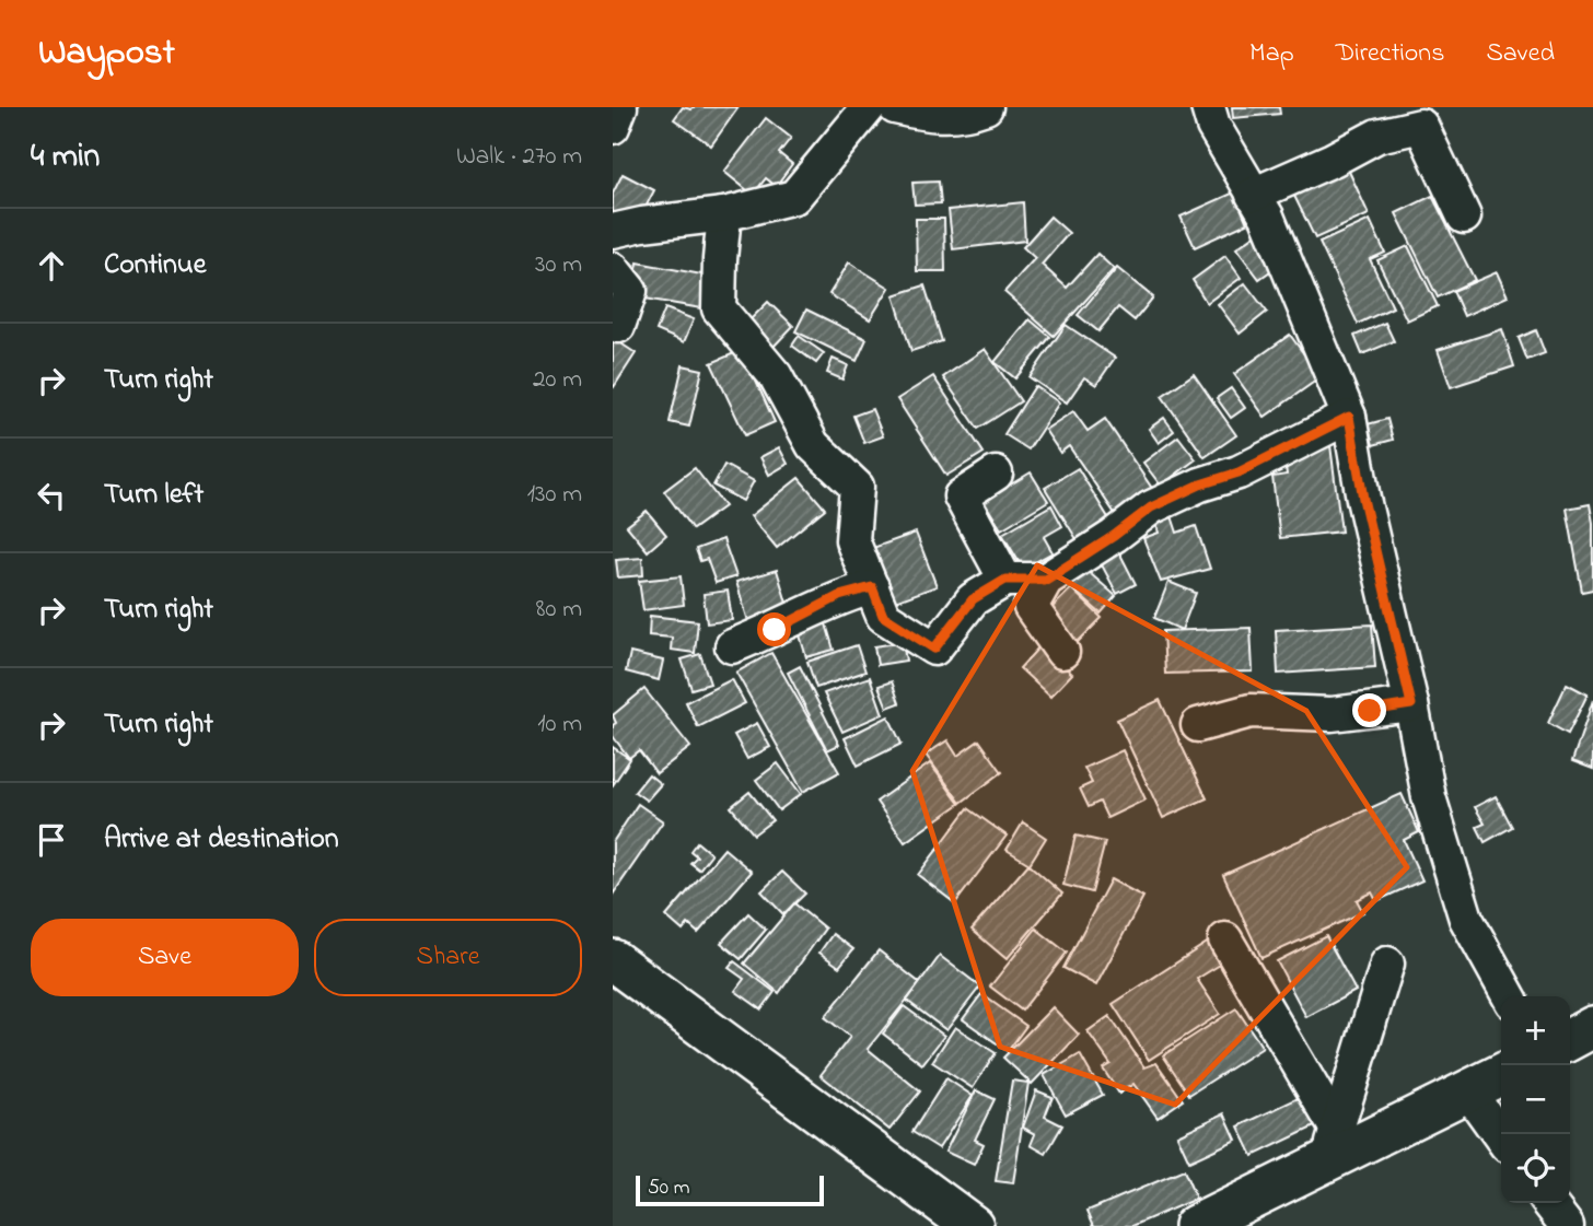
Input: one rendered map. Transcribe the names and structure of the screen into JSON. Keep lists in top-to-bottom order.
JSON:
{
  "scale_bar": "50 m",
  "page": {
    "header": "Waypost",
    "nav": ["Map", "Directions", "Saved"],
    "heading": ["4 min", "Walk · 270 m"],
    "list": [
      ["Continue", "30 m"],
      ["Turn right", "20 m"],
      ["Turn left", "130 m"],
      ["Turn right", "80 m"],
      ["Turn right", "10 m"],
      "Arrive at destination"
    ],
    "buttons": ["Save", "Share"],
    "map_buttons": ["+", "−"],
    "scale": "50 m"
  }
}
